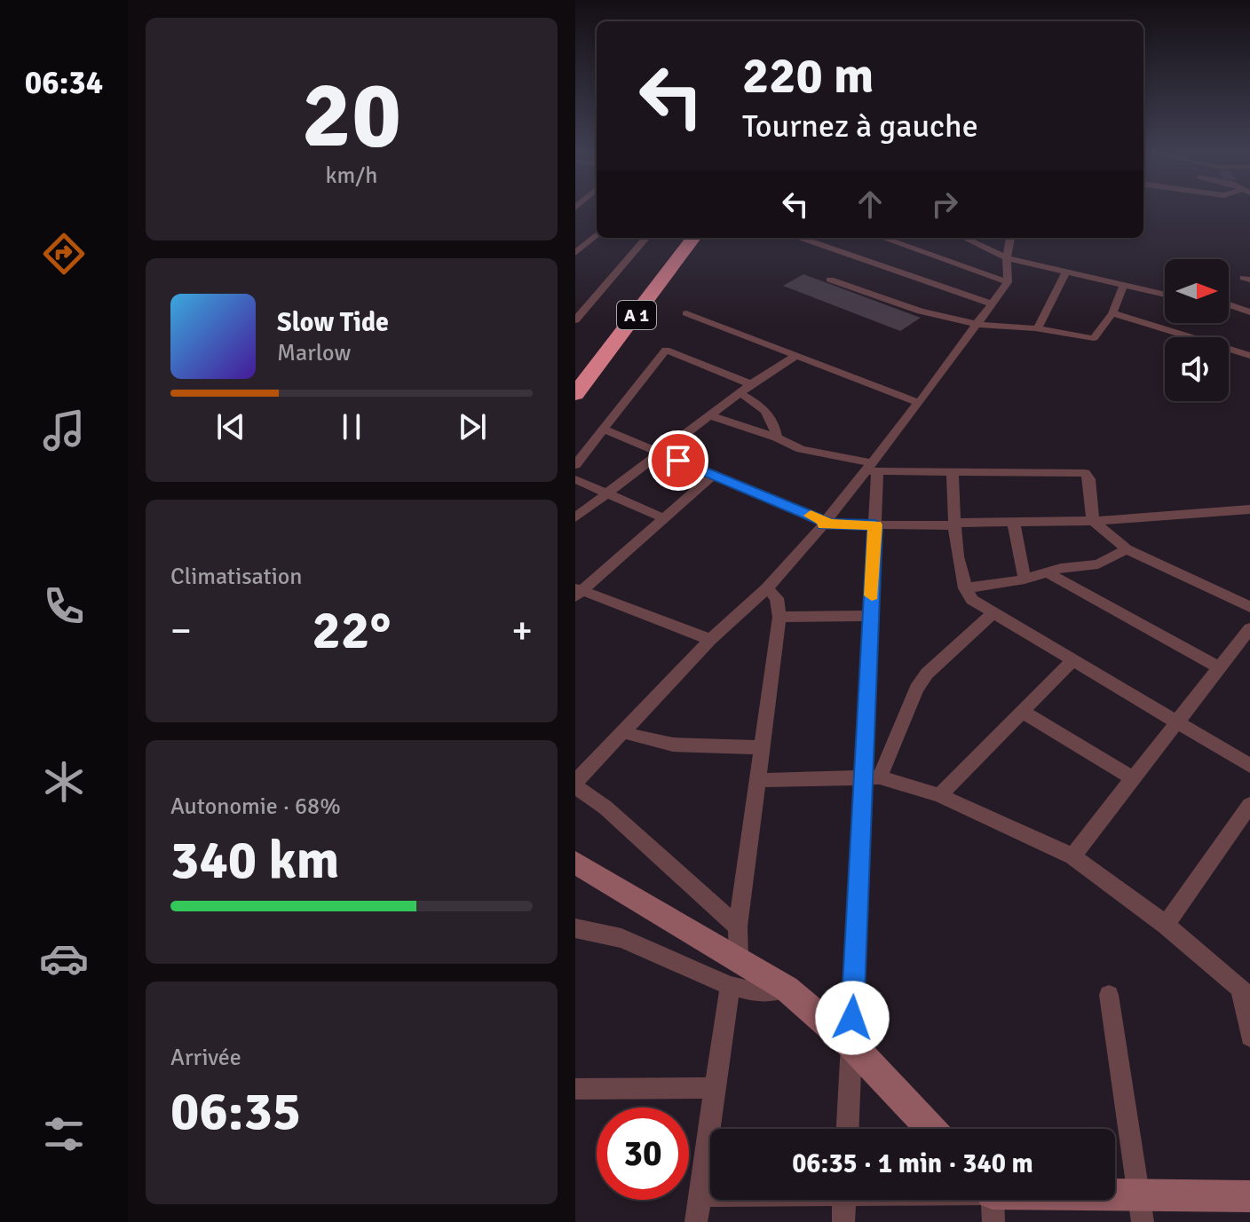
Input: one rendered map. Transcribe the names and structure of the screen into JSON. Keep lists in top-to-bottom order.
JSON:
{
  "streets": {
    "highway": ["A 1"]
  },
  "north": "right",
  "page": {
    "tabs": "06:34",
    "tile": [
      ["20", "km/h"],
      "Climatisation",
      ["Autonomie · 68%", "340 km"],
      ["Arrivée", "06:35"]
    ],
    "turn": ["220 m", "Tournez à gauche"],
    "song": ["Slow Tide", "Marlow"],
    "heat": ["−", "22°", "+"],
    "limit": "30",
    "trip": "06:35 · 1 min · 340 m"
  }
}
